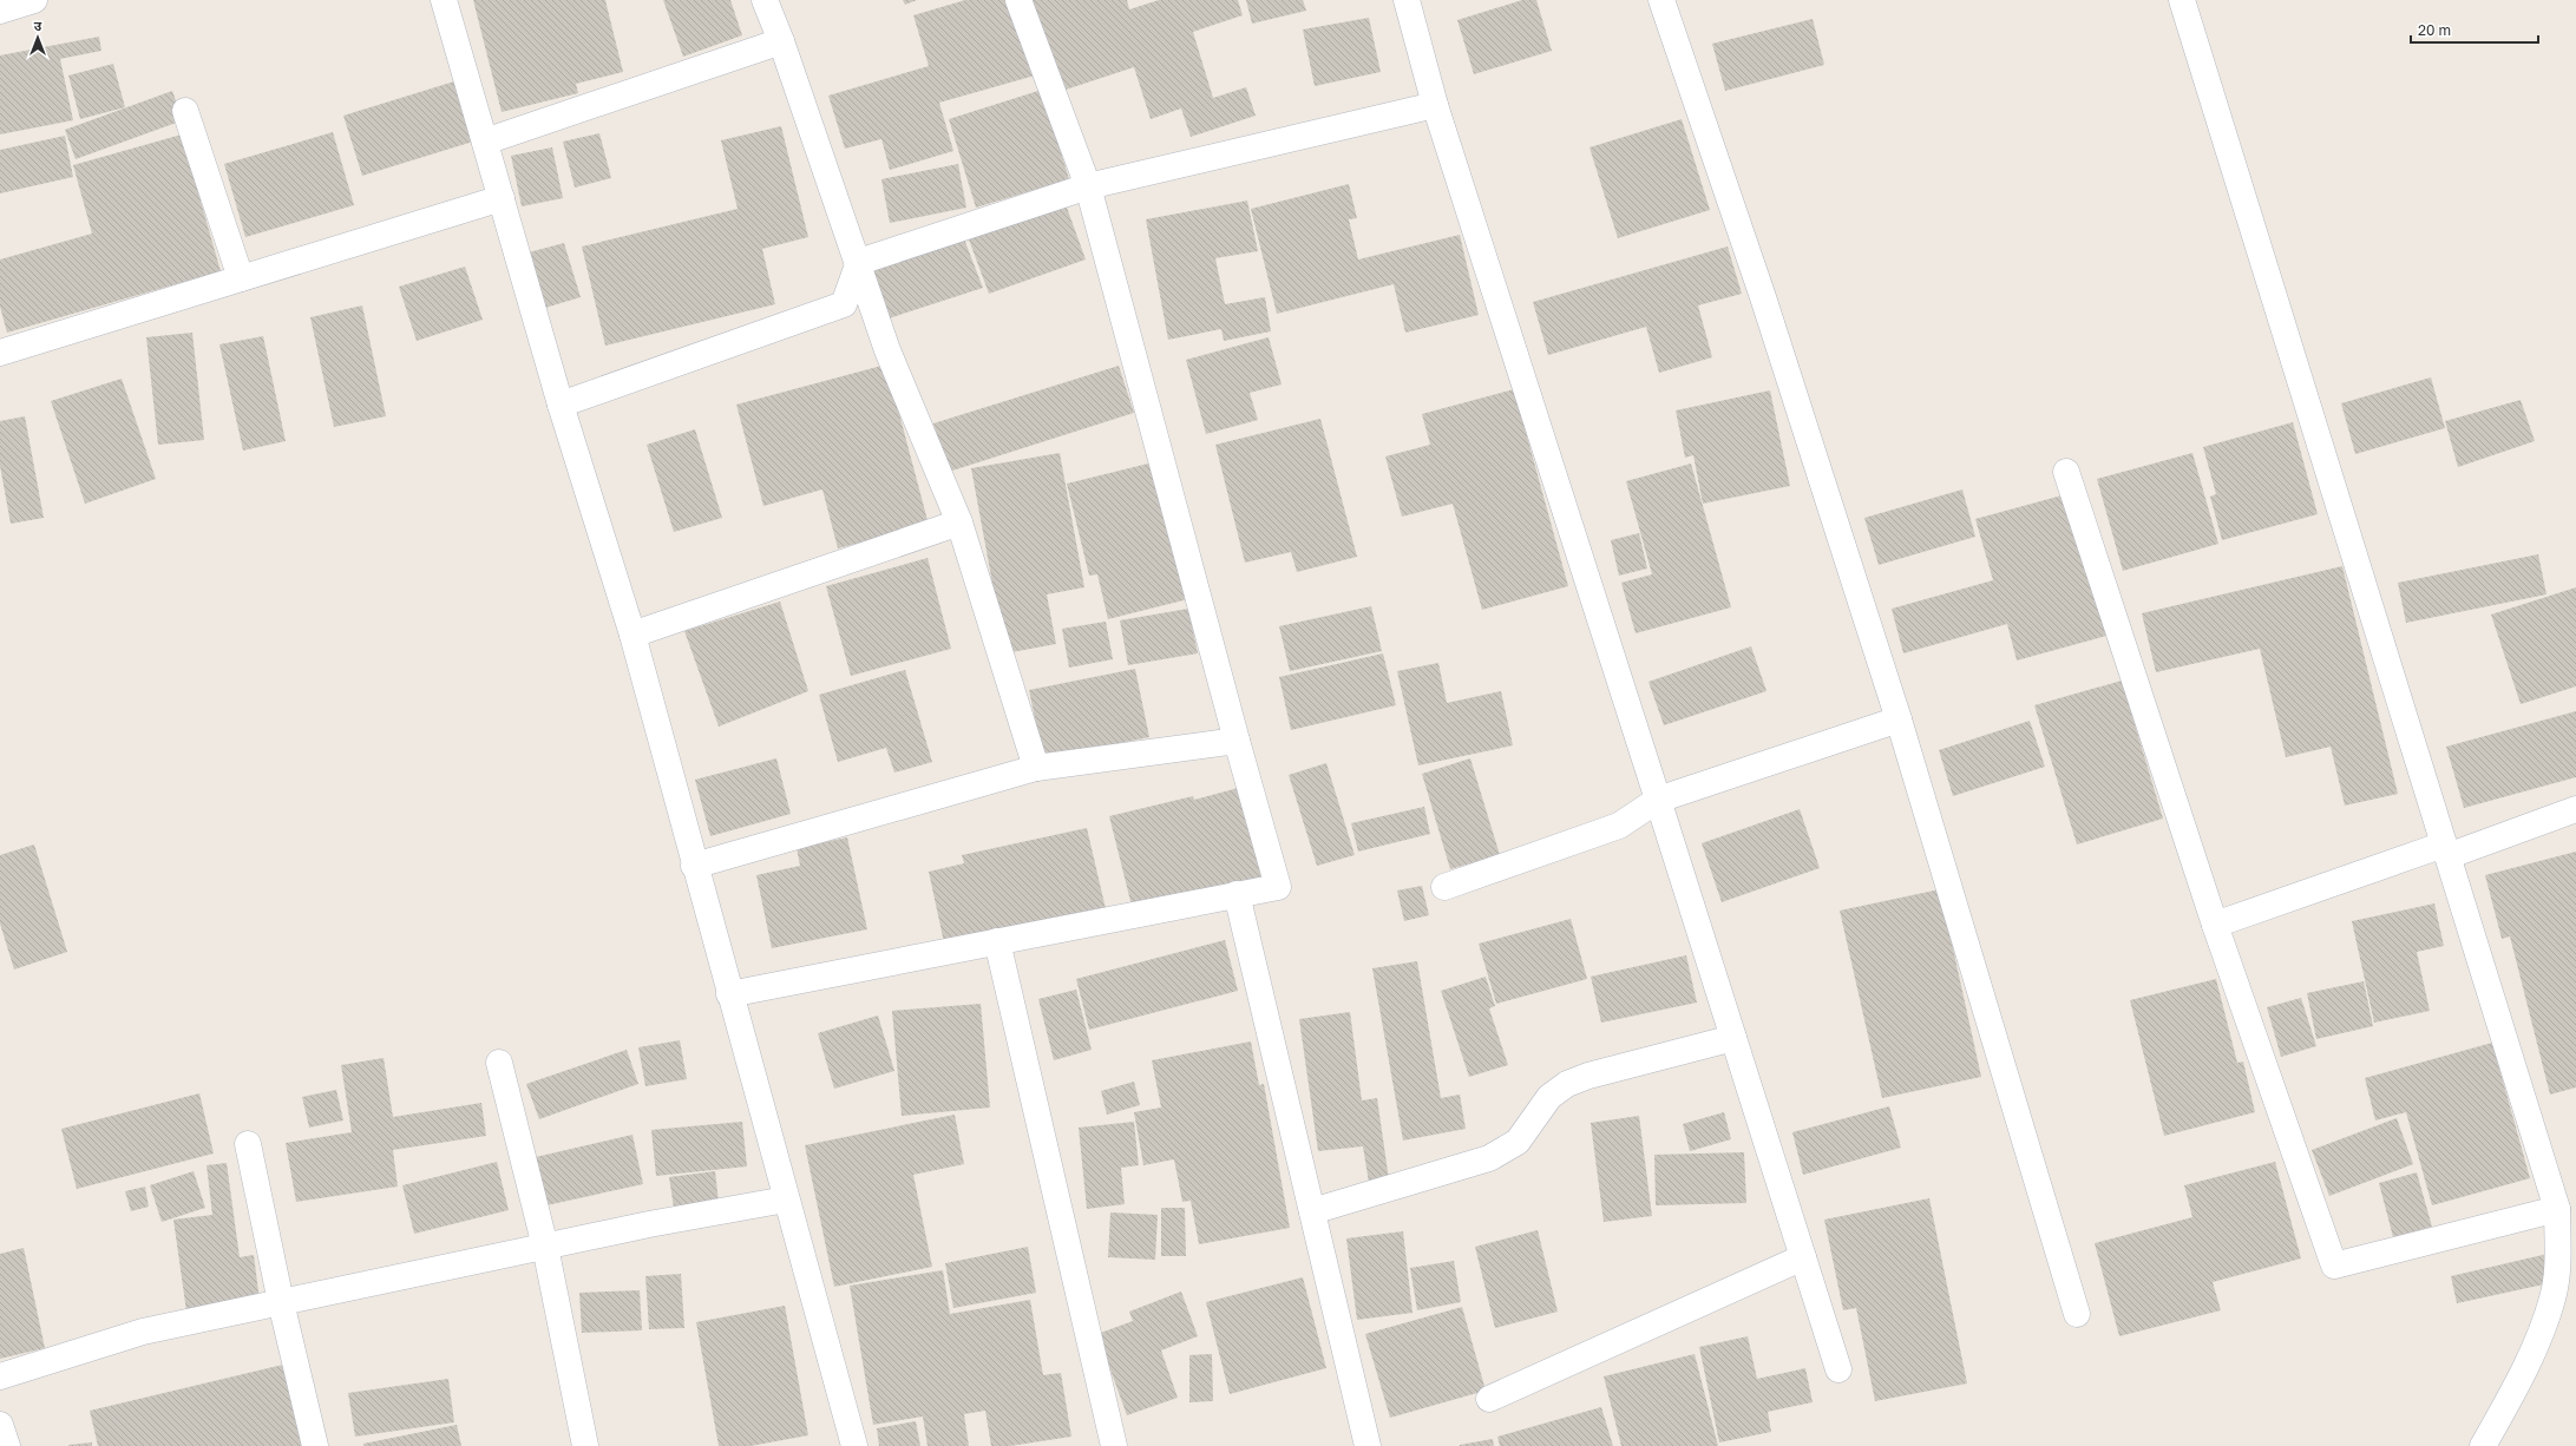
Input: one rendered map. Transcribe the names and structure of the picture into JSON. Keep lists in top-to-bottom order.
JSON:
{
  "scale_bar": "20 m",
  "north": "top"
}
